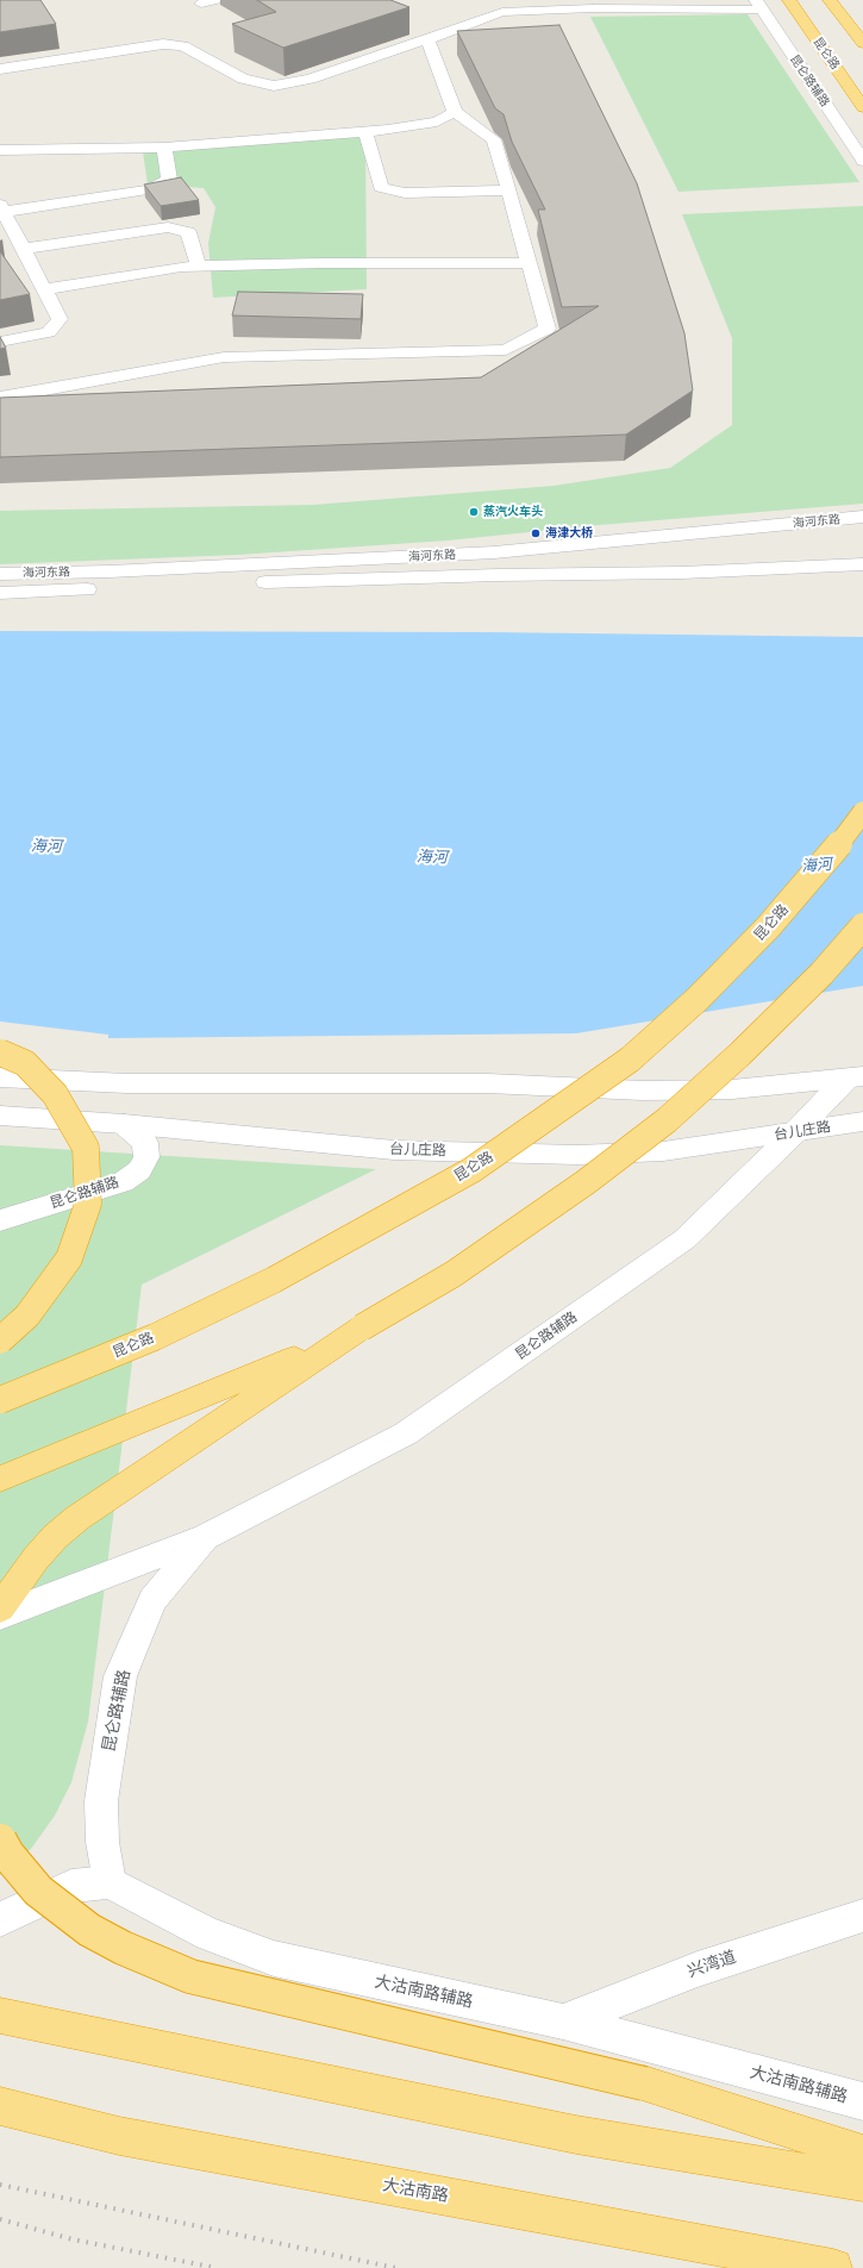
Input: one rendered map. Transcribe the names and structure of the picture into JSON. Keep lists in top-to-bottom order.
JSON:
{
  "streets": {
    "highway": ["昆仑路", "大沽南路"],
    "street": [
      "昆仑路辅路",
      "海河东路",
      "台儿庄路",
      "兴湾道",
      "大沽南路辅路"
    ]
  },
  "crossings": [
    ["昆仑路辅路", "台儿庄路"],
    ["昆仑路辅路", "大沽南路辅路"],
    ["兴湾道", "大沽南路辅路"]
  ],
  "water": ["海河"],
  "places": ["蒸汽火车头", "海津大桥"]
}
